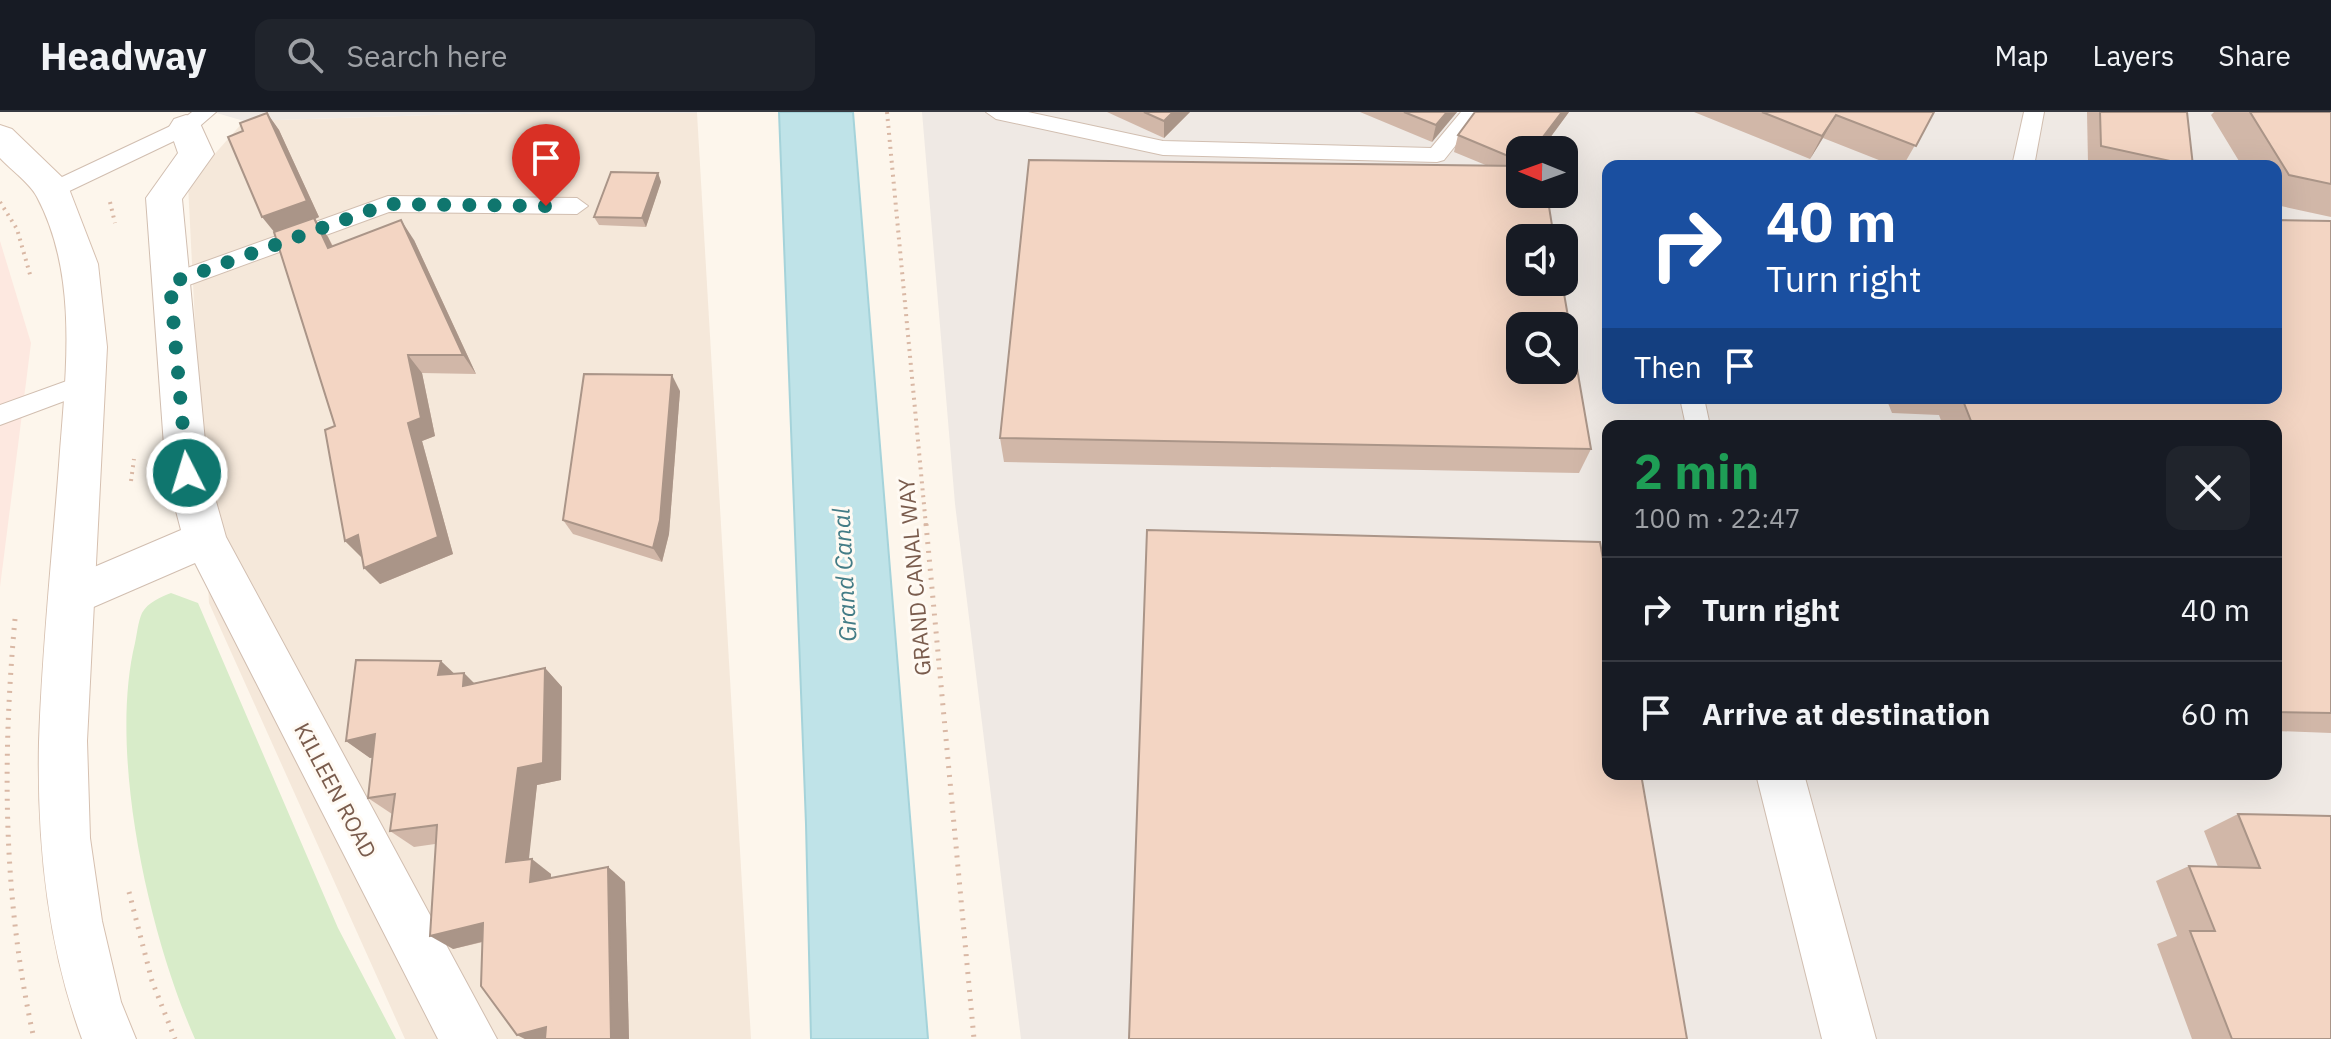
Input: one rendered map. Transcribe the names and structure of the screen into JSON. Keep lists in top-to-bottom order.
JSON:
{
  "streets": {
    "street": ["KILLEEN ROAD"],
    "path": ["GRAND CANAL WAY"]
  },
  "water": ["Grand Canal"],
  "north": "left",
  "page": {
    "header": "Headway",
    "search": "Search here",
    "nav": ["Map", "Layers", "Share"],
    "turn": ["40 m", "Turn right"],
    "then": "Then",
    "heading": ["2 min", "100 m · 22:47"],
    "list": [
      {
        "name": "Turn right",
        "value": "40 m"
      },
      {
        "name": "Arrive at destination",
        "value": "60 m"
      }
    ]
  }
}
